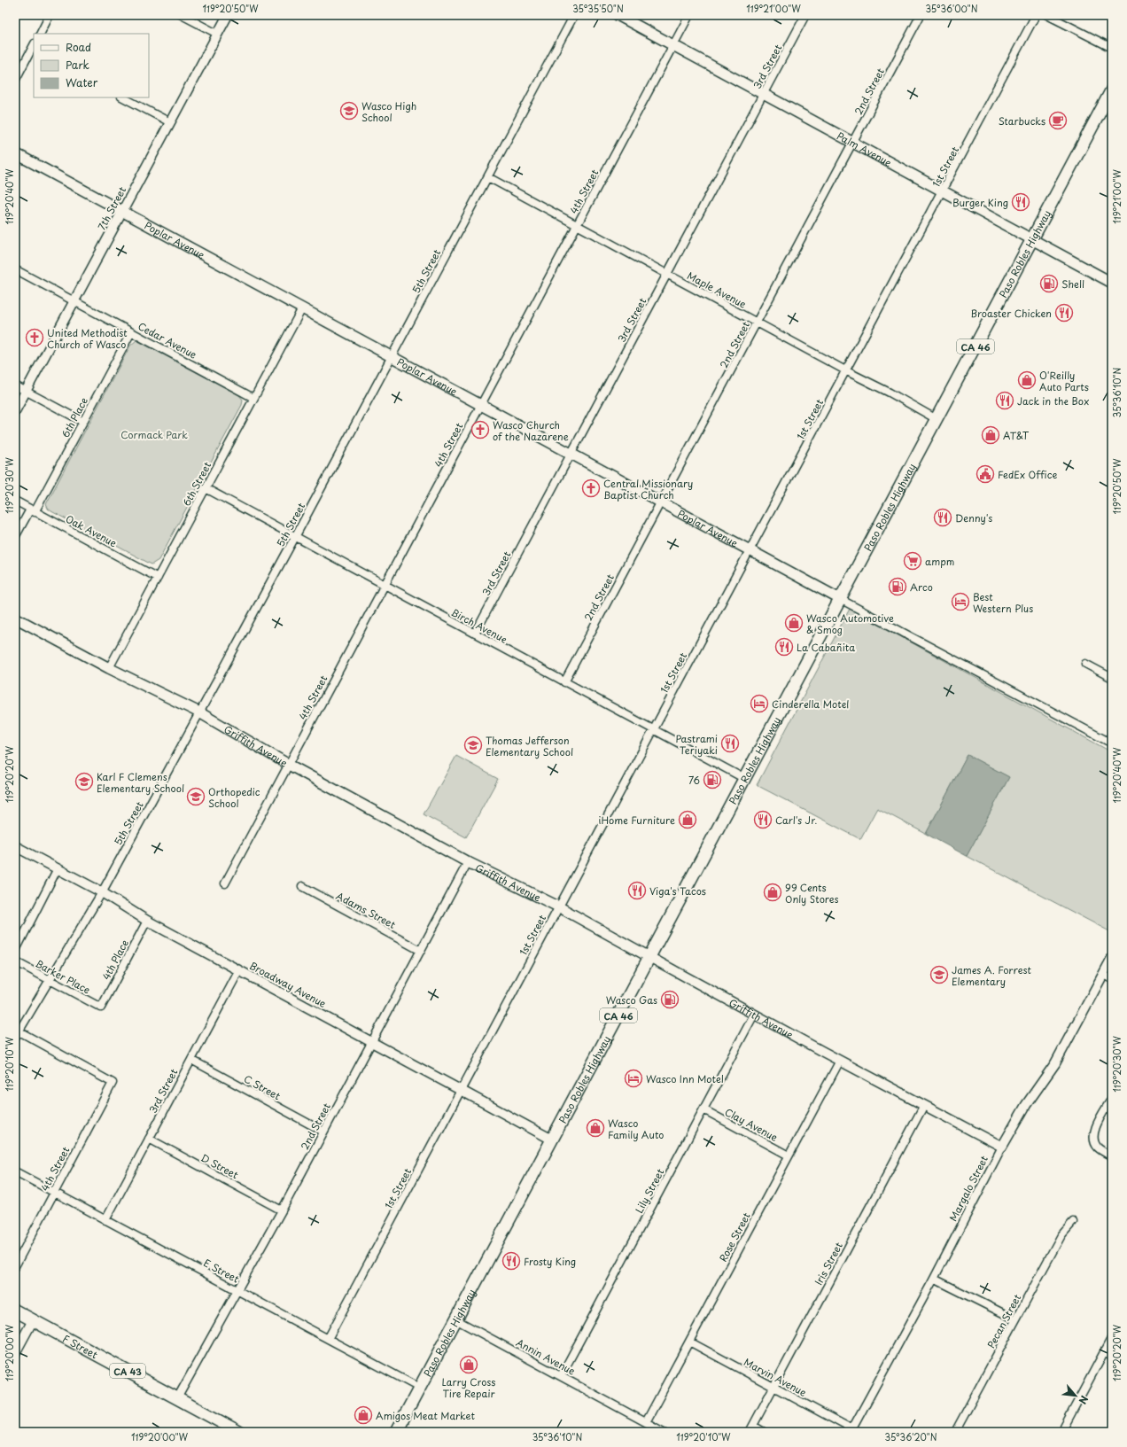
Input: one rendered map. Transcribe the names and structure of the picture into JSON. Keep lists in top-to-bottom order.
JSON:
{
  "streets": {
    "main road": [
      "Palm Avenue",
      "Poplar Avenue",
      "Paso Robles Highway",
      "CA 46",
      "Griffith Avenue",
      "F Street",
      "CA 43"
    ],
    "street": [
      "3rd Street",
      "2nd Street",
      "1st Street",
      "4th Street",
      "7th Street",
      "5th Street",
      "Maple Avenue",
      "Cedar Avenue",
      "6th Place",
      "6th Street",
      "Oak Avenue",
      "Birch Avenue",
      "Adams Street",
      "4th Place",
      "Barker Place",
      "Broadway Avenue",
      "C Street",
      "Clay Avenue",
      "D Street",
      "Margalo Street",
      "Lily Street",
      "Rose Street",
      "Iris Street",
      "E Street",
      "Pecan Street",
      "Annin Avenue",
      "Marvin Avenue"
    ]
  },
  "crossings": [
    ["3rd Street", "Palm Avenue"],
    ["3rd Street", "Poplar Avenue"],
    ["3rd Street", "Maple Avenue"],
    ["3rd Street", "Birch Avenue"],
    ["3rd Street", "Broadway Avenue"],
    ["3rd Street", "C Street"],
    ["3rd Street", "D Street"],
    ["3rd Street", "E Street"],
    ["2nd Street", "Palm Avenue"],
    ["2nd Street", "Poplar Avenue"],
    ["2nd Street", "Maple Avenue"],
    ["2nd Street", "Birch Avenue"],
    ["2nd Street", "Griffith Avenue"],
    ["2nd Street", "Adams Street"],
    ["2nd Street", "Broadway Avenue"],
    ["2nd Street", "C Street"],
    ["2nd Street", "D Street"],
    ["2nd Street", "E Street"],
    ["2nd Street", "F Street"],
    ["Palm Avenue", "1st Street"],
    ["Palm Avenue", "4th Street"],
    ["Palm Avenue", "Paso Robles Highway"],
    ["1st Street", "Poplar Avenue"],
    ["1st Street", "Maple Avenue"],
    ["1st Street", "Birch Avenue"],
    ["1st Street", "Griffith Avenue"],
    ["1st Street", "Broadway Avenue"],
    ["1st Street", "E Street"],
    ["4th Street", "Poplar Avenue"],
    ["4th Street", "5th Street"],
    ["4th Street", "Maple Avenue"],
    ["4th Street", "Birch Avenue"],
    ["4th Street", "Griffith Avenue"],
    ["4th Street", "E Street"],
    ["7th Street", "Poplar Avenue"],
    ["7th Street", "Cedar Avenue"],
    ["Poplar Avenue", "Paso Robles Highway"],
    ["Poplar Avenue", "5th Street"],
    ["Poplar Avenue", "6th Street"],
    ["Paso Robles Highway", "Maple Avenue"],
    ["Paso Robles Highway", "Birch Avenue"],
    ["Paso Robles Highway", "Griffith Avenue"],
    ["Paso Robles Highway", "Broadway Avenue"],
    ["Paso Robles Highway", "E Street"],
    ["Paso Robles Highway", "Annin Avenue"],
    ["5th Street", "Maple Avenue"],
    ["5th Street", "Birch Avenue"],
    ["5th Street", "Griffith Avenue"],
    ["5th Street", "Barker Place"],
    ["5th Street", "Broadway Avenue"],
    ["Cedar Avenue", "6th Place"],
    ["Cedar Avenue", "6th Street"],
    ["6th Place", "Oak Avenue"],
    ["6th Street", "Oak Avenue"],
    ["6th Street", "Birch Avenue"],
    ["6th Street", "Griffith Avenue"],
    ["Griffith Avenue", "Margalo Street"],
    ["Griffith Avenue", "Lily Street"],
    ["Griffith Avenue", "Rose Street"],
    ["Griffith Avenue", "Iris Street"],
    ["4th Place", "Barker Place"],
    ["4th Place", "Broadway Avenue"],
    ["Clay Avenue", "Lily Street"],
    ["Clay Avenue", "Rose Street"],
    ["Margalo Street", "Marvin Avenue"],
    ["Lily Street", "Annin Avenue"],
    ["Rose Street", "Annin Avenue"],
    ["Rose Street", "Marvin Avenue"],
    ["Iris Street", "Marvin Avenue"]
  ],
  "parks": ["Cormack Park"],
  "places": {
    "school or university": [
      "Wasco High School",
      "Thomas Jefferson Elementary School",
      "Karl F Clemens Elementary School",
      "Orthopedic School",
      "James A. Forrest Elementary"
    ],
    "cafe": ["Starbucks"],
    "restaurant": [
      "Burger King",
      "Broaster Chicken",
      "Jack in the Box",
      "Denny's",
      "La Cabañita",
      "Pastrami Teriyaki",
      "Carl's Jr.",
      "Viga's Tacos",
      "Frosty King"
    ],
    "fuel station": [
      "Shell",
      "Arco",
      "76",
      "Wasco Gas"
    ],
    "church": ["United Methodist Church of Wasco", "Wasco Church of the Nazarene", "Central Missionary Baptist Church"],
    "shop": [
      "O'Reilly Auto Parts",
      "AT&T",
      "Wasco Automotive & Smog",
      "iHome Furniture",
      "99 Cents Only Stores",
      "Wasco Family Auto",
      "Larry Cross Tire Repair",
      "Amigos Meat Market"
    ],
    "public building": ["FedEx Office"],
    "supermarket": ["ampm"],
    "hotel": ["Best Western Plus", "Cinderella Motel", "Wasco Inn Motel"]
  },
  "legend": ["Road", "Park", "Water"],
  "north": "bottom right",
  "coordinates": [
    "119°20'50\"W",
    "35°35'50\"N",
    "119°21'00\"W",
    "35°36'00\"N",
    "119°20'40\"W",
    "35°36'10\"N",
    "119°20'30\"W",
    "119°20'20\"W",
    "119°20'10\"W",
    "119°20'00\"W",
    "35°36'20\"N"
  ]
}
